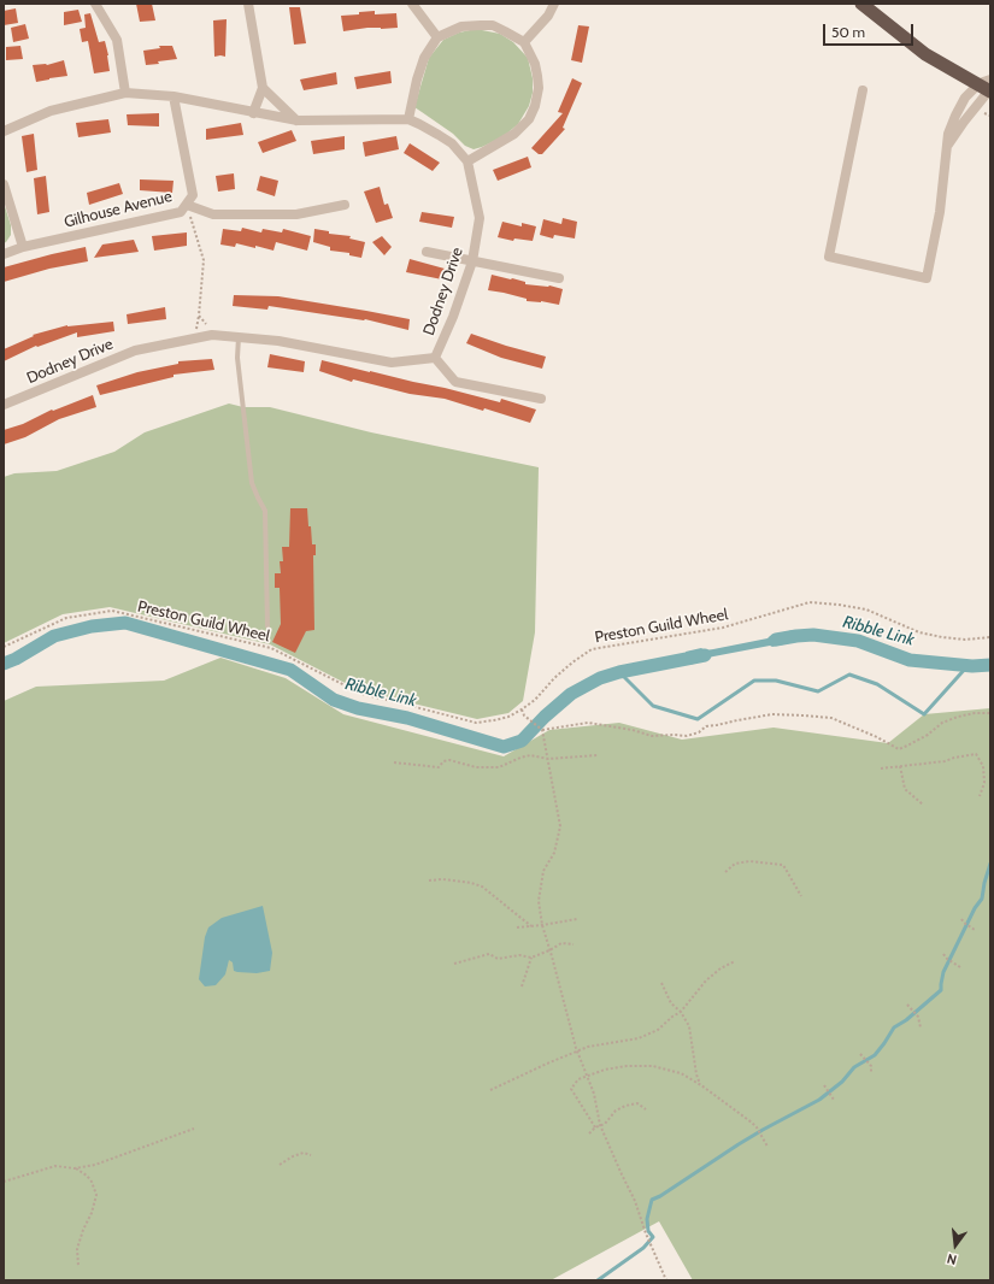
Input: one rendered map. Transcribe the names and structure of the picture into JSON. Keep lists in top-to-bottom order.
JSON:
{
  "streets": {
    "street": ["Gilhouse Avenue", "Dodney Drive"],
    "path": ["Preston Guild Wheel"]
  },
  "water": ["Ribble Link"],
  "scale_bar": "50 m",
  "north": "bottom"
}
